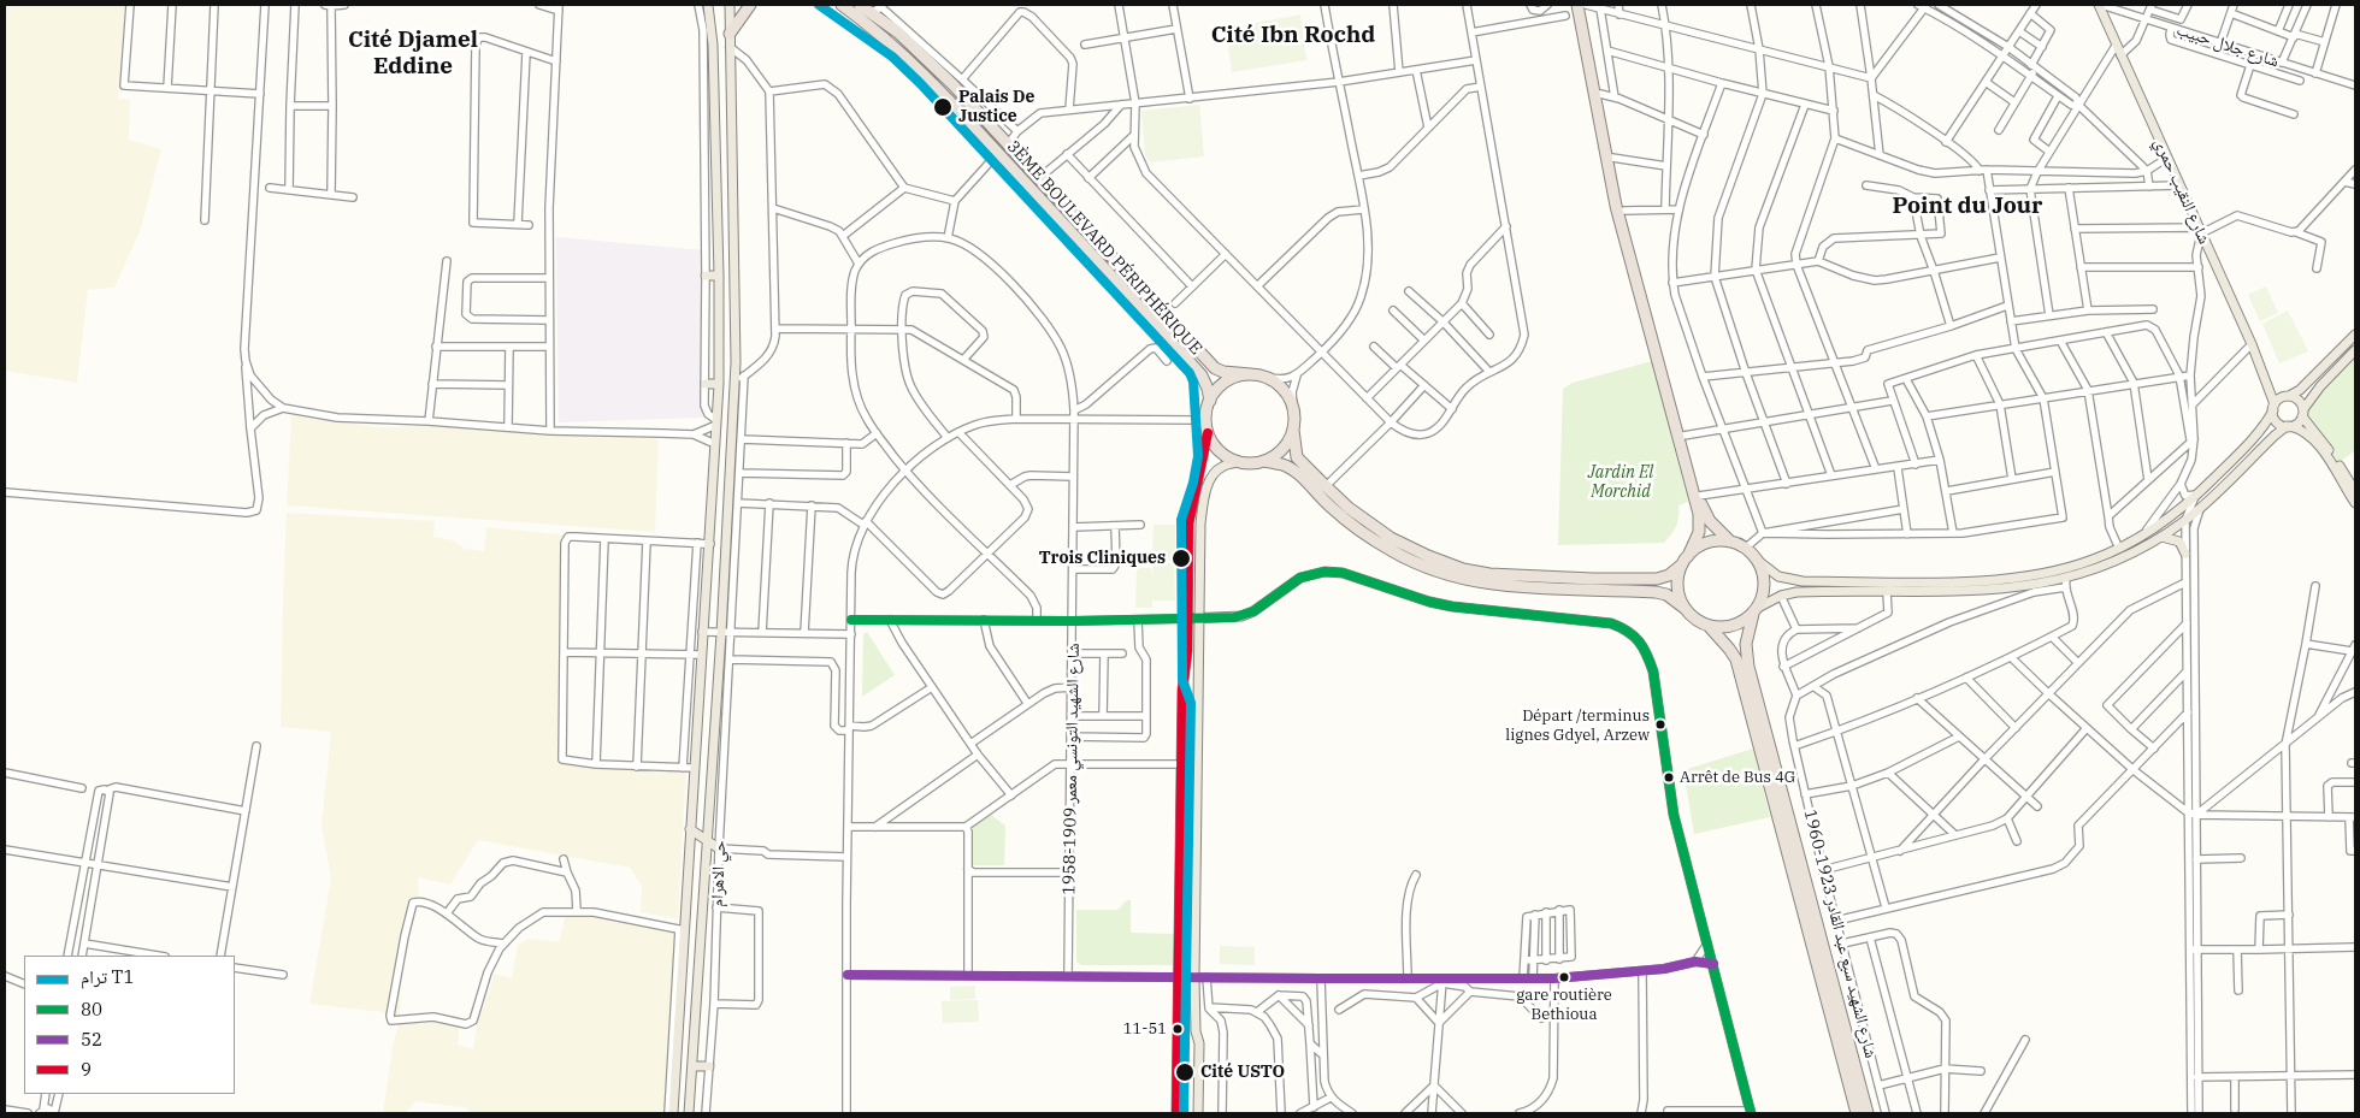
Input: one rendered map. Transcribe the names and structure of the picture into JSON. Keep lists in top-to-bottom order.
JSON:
{
  "streets": {
    "highway": ["3ÈME BOULEVARD PÉRIPHÉRIQUE"],
    "main road": ["شارع النقيب حمري"],
    "street": [
      "شارع جلال حبيب",
      "شارع الشهيد التونسي معمر 1909-1958",
      "حي الاهرام",
      "شارع الشهيد سبع عبد القادر 1923-1960"
    ]
  },
  "crossings": [
    ["شارع جلال حبيب", "شارع النقيب حمري"]
  ],
  "districts": ["Cité Ibn Rochd", "Cité Djamel Eddine", "Point du Jour"],
  "parks": ["Jardin El Morchid"],
  "places": [
    "Palais De Justice",
    "Trois Cliniques",
    "Départ /terminus lignes Gdyel, Arzew",
    "Arrêt de Bus 4G",
    "gare routière Bethioua",
    "11-51",
    "Cité USTO"
  ],
  "lines": [
    "tram line T1",
    "transit line 9",
    "transit line 80",
    "transit line 52"
  ],
  "legend": [
    "ترام T1",
    "80",
    "52",
    "9"
  ]
}
